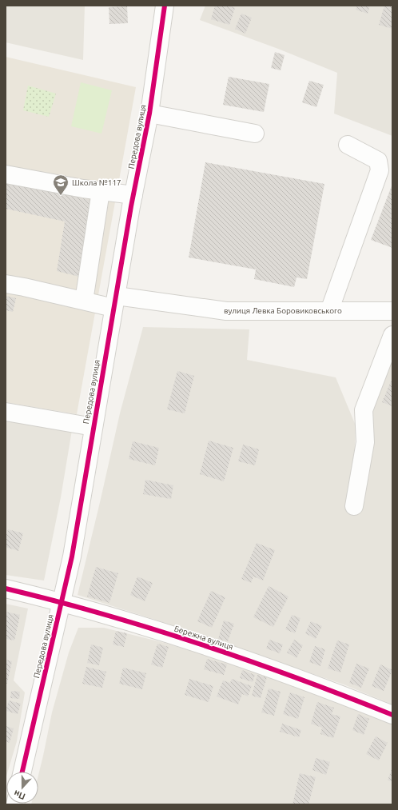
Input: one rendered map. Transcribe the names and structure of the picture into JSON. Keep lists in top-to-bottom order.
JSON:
{
  "streets": {
    "street": ["Передова вулиця", "вулиця Левка Боровиковського", "Бережна вулиця"]
  },
  "crossings": [
    ["Передова вулиця", "вулиця Левка Боровиковського"],
    ["Передова вулиця", "Бережна вулиця"]
  ],
  "places": {
    "school or university": ["Школа №117"]
  },
  "north": "bottom"
}
